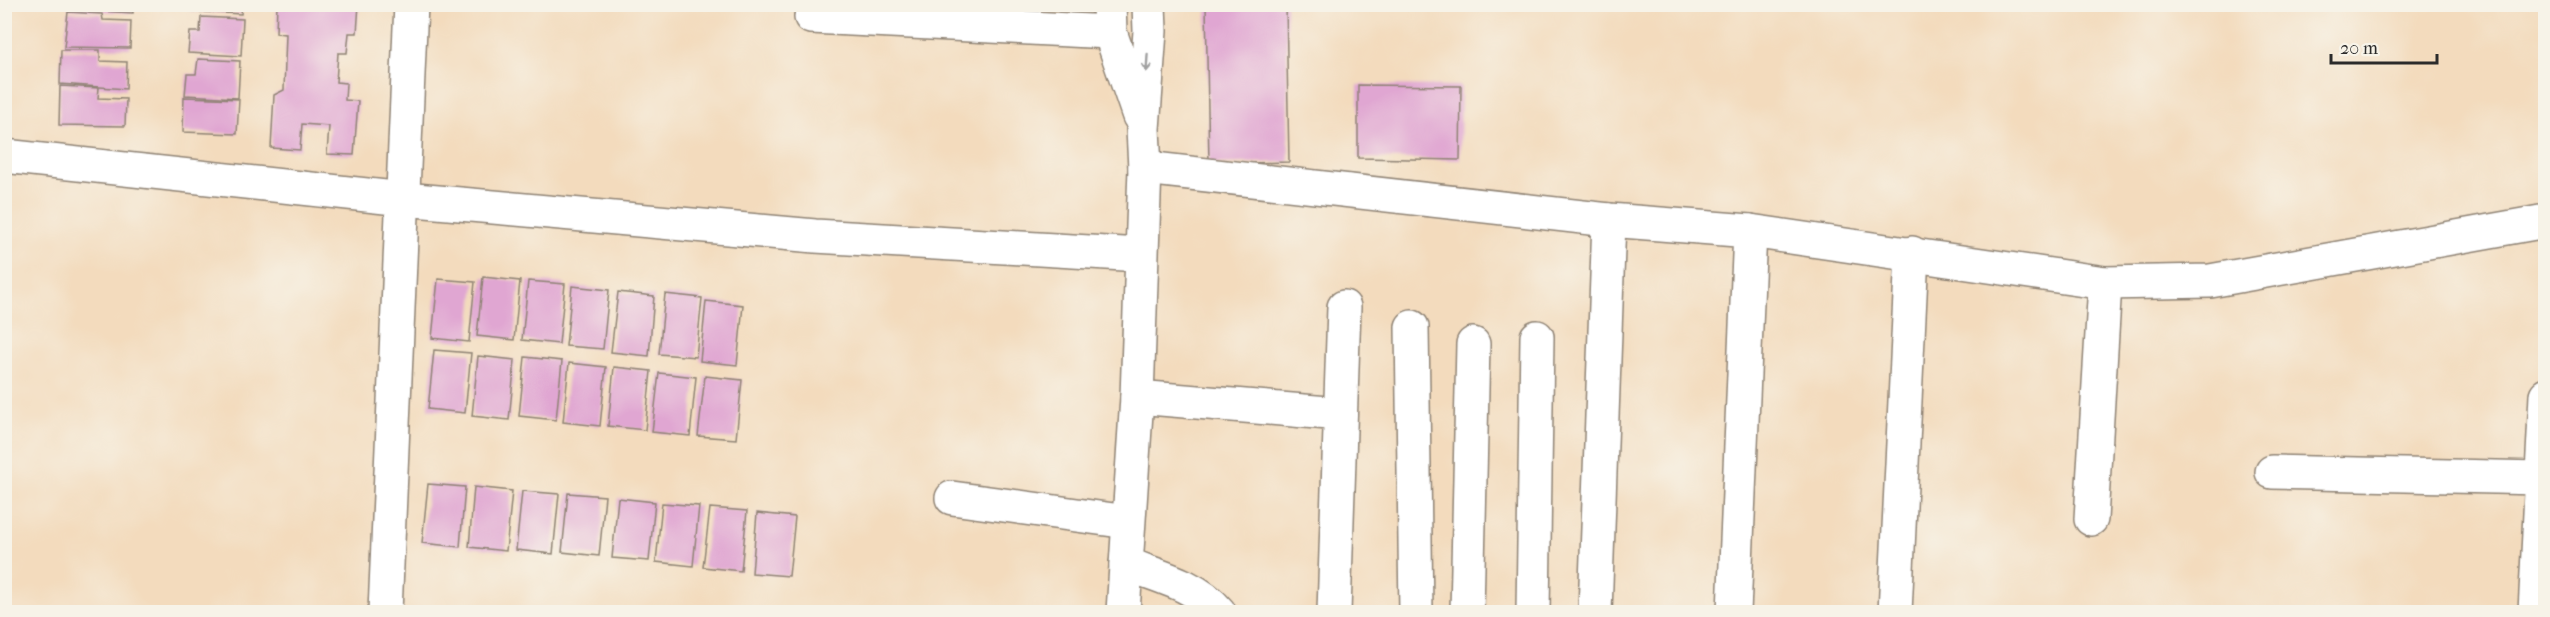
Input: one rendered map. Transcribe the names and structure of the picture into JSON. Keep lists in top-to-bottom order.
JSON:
{
  "scale_bar": "20 m"
}
